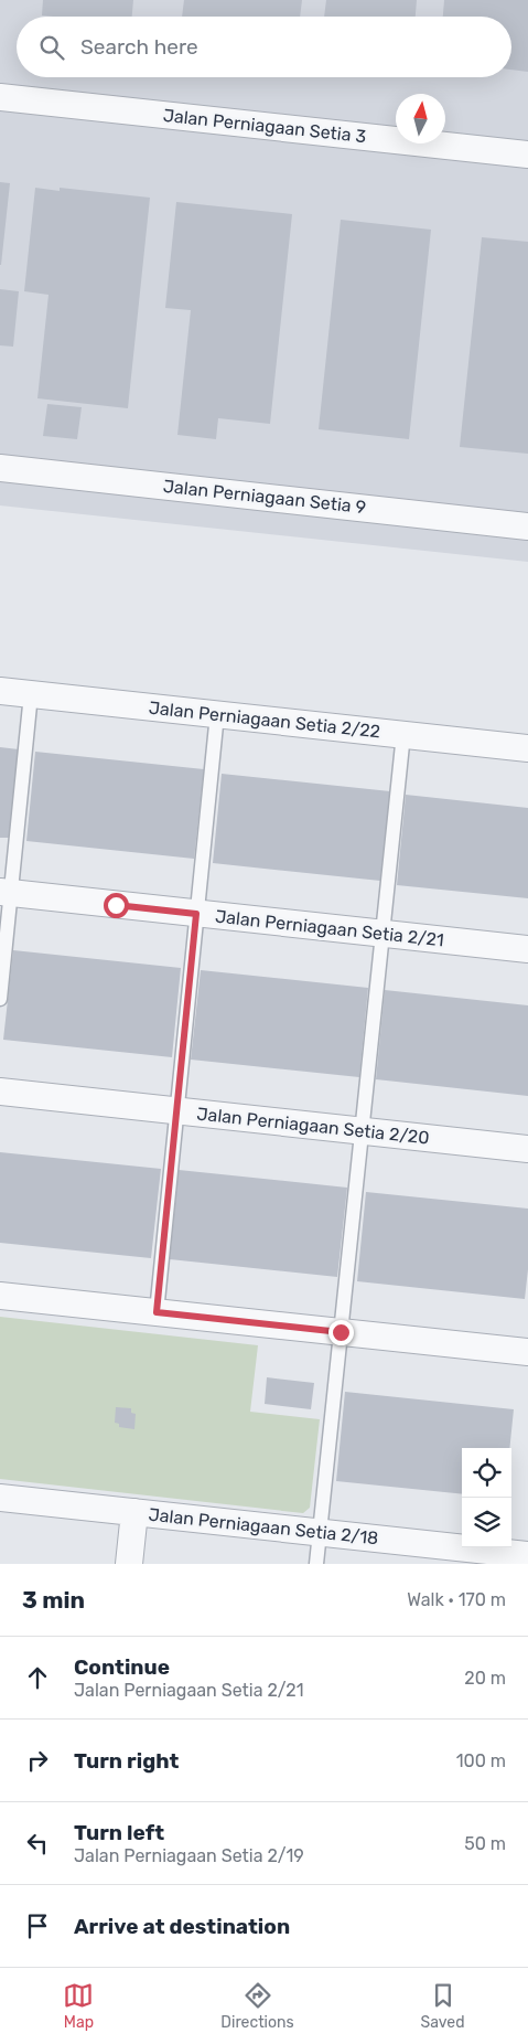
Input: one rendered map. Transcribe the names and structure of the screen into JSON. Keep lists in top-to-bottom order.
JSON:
{
  "streets": {
    "street": [
      "Jalan Perniagaan Setia 3",
      "Jalan Perniagaan Setia 9",
      "Jalan Perniagaan Setia 2/22",
      "Jalan Perniagaan Setia 2/21",
      "Jalan Perniagaan Setia 2/20",
      "Jalan Perniagaan Setia 2/18"
    ]
  },
  "north": "top",
  "page": {
    "search": "Search here",
    "heading": ["3 min", "Walk · 170 m"],
    "list": [
      ["Continue", "Jalan Perniagaan Setia 2/21", "20 m"],
      ["Turn right", "100 m"],
      ["Turn left", "Jalan Perniagaan Setia 2/19", "50 m"],
      "Arrive at destination"
    ],
    "nav": ["Map", "Directions", "Saved"]
  }
}
